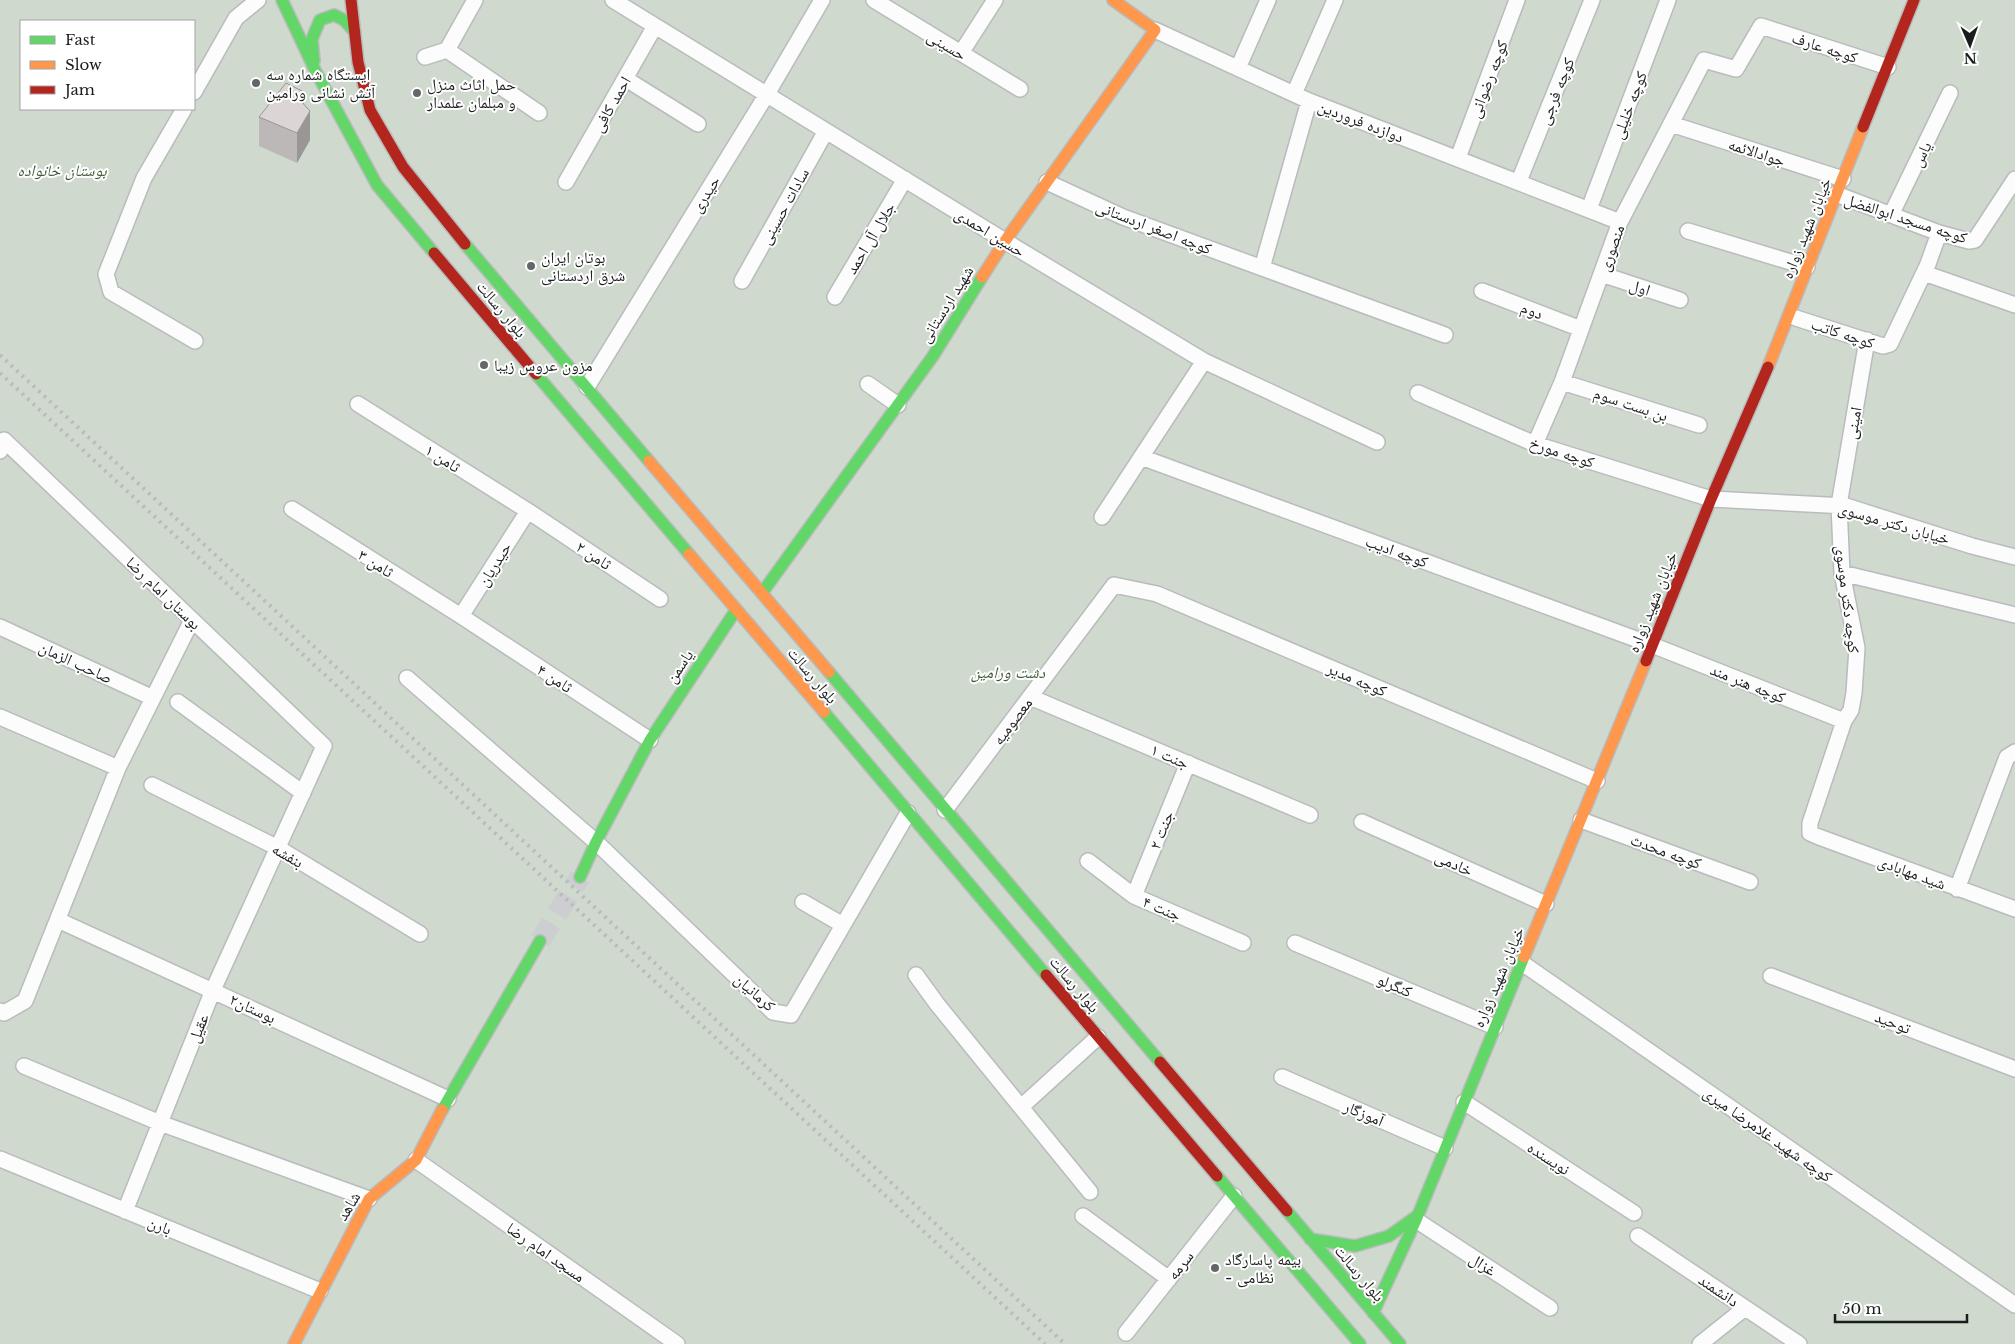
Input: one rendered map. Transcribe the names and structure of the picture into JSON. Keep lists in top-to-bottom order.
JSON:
{
  "streets": {
    "main road": [
      "دوازده فروردین",
      "خیابان شهید زواره",
      "شهید اردستانی",
      "بلوار رسالت",
      "یاسمن",
      "شاهد"
    ],
    "street": [
      "حسینی",
      "کوچه عارف",
      "کوچه رضوانی",
      "کوچه فرجی",
      "احمد کافی",
      "کوچه خلیلی",
      "جوادالائمه",
      "یاس",
      "حیدری",
      "سادات حسینی",
      "کوچه مسجد ابوالفضل",
      "کوچه اصغر اردستانی",
      "حسین احمدی",
      "جلال آل احمد",
      "منصوری",
      "اول",
      "دوم",
      "کوچه کاتب",
      "بن بست سوم",
      "امینی",
      "کوچه مورخ",
      "ثامن ۱",
      "خیابان دکتر موسوی",
      "کوچه ادیب",
      "ثامن ۲",
      "ثامن ۳",
      "حیدریان",
      "بوستان امام رضا",
      "کوچه دکتر موسوی",
      "صاحب الزمان",
      "ثامن ۴",
      "کوچه مدیر",
      "کوچه هنر مند",
      "معصومیه",
      "جنت ۱",
      "جنت ۲",
      "کوچه محدث",
      "بنفشه",
      "خادمی",
      "شید مهابادی",
      "جنت ۴",
      "کنگرلو",
      "کرمانیان",
      "بوستان۲",
      "توحید",
      "عقیل",
      "آموزگار",
      "کوچه شهید غلامرضا میری",
      "نویسنده",
      "بارن",
      "مسجد امام رضا",
      "غزال",
      "سرمه",
      "دانشمند"
    ]
  },
  "crossings": [
    ["کوچه عارف", "خیابان شهید زواره"],
    ["کوچه عارف", "منصوری"],
    ["کوچه رضوانی", "دوازده فروردین"],
    ["کوچه فرجی", "دوازده فروردین"],
    ["احمد کافی", "حسین احمدی"],
    ["کوچه خلیلی", "دوازده فروردین"],
    ["دوازده فروردین", "منصوری"],
    ["دوازده فروردین", "شهید اردستانی"],
    ["جوادالائمه", "خیابان شهید زواره"],
    ["جوادالائمه", "منصوری"],
    ["یاس", "کوچه مسجد ابوالفضل"],
    ["حیدری", "حسین احمدی"],
    ["حیدری", "بلوار رسالت"],
    ["سادات حسینی", "حسین احمدی"],
    ["کوچه مسجد ابوالفضل", "خیابان شهید زواره"],
    ["کوچه اصغر اردستانی", "شهید اردستانی"],
    ["خیابان شهید زواره", "بلوار رسالت"],
    ["خیابان شهید زواره", "کوچه مورخ"],
    ["خیابان شهید زواره", "خیابان دکتر موسوی"],
    ["خیابان شهید زواره", "کوچه ادیب"],
    ["خیابان شهید زواره", "کوچه مدیر"],
    ["خیابان شهید زواره", "کوچه هنر مند"],
    ["خیابان شهید زواره", "کوچه محدث"],
    ["خیابان شهید زواره", "خادمی"],
    ["خیابان شهید زواره", "کنگرلو"],
    ["خیابان شهید زواره", "آموزگار"],
    ["خیابان شهید زواره", "کوچه شهید غلامرضا میری"],
    ["خیابان شهید زواره", "نویسنده"],
    ["خیابان شهید زواره", "غزال"],
    ["حسین احمدی", "جلال آل احمد"],
    ["حسین احمدی", "شهید اردستانی"],
    ["منصوری", "اول"],
    ["منصوری", "دوم"],
    ["منصوری", "بن بست سوم"],
    ["منصوری", "کوچه مورخ"],
    ["شهید اردستانی", "بلوار رسالت"],
    ["بلوار رسالت", "یاسمن"],
    ["بلوار رسالت", "معصومیه"],
    ["بلوار رسالت", "کرمانیان"],
    ["بلوار رسالت", "سرمه"],
    ["کوچه کاتب", "امینی"],
    ["امینی", "خیابان دکتر موسوی"],
    ["امینی", "کوچه دکتر موسوی"],
    ["کوچه مورخ", "خیابان دکتر موسوی"],
    ["ثامن ۱", "ثامن ۲"],
    ["ثامن ۱", "حیدریان"],
    ["خیابان دکتر موسوی", "کوچه دکتر موسوی"],
    ["کوچه ادیب", "کوچه هنر مند"],
    ["ثامن ۲", "حیدریان"],
    ["ثامن ۳", "حیدریان"],
    ["ثامن ۳", "ثامن ۴"],
    ["حیدریان", "ثامن ۴"],
    ["بوستان امام رضا", "عقیل"],
    ["کوچه دکتر موسوی", "کوچه هنر مند"],
    ["کوچه دکتر موسوی", "شید مهابادی"],
    ["یاسمن", "ثامن ۴"],
    ["یاسمن", "کرمانیان"],
    ["کوچه مدیر", "معصومیه"],
    ["معصومیه", "جنت ۱"],
    ["جنت ۱", "جنت ۲"],
    ["جنت ۲", "جنت ۴"],
    ["بنفشه", "عقیل"],
    ["بوستان۲", "عقیل"],
    ["بوستان۲", "شاهد"],
    ["عقیل", "بارن"],
    ["شاهد", "بارن"],
    ["شاهد", "مسجد امام رضا"]
  ],
  "parks": ["بوستان خانواده", "دشت ورامین"],
  "places": [
    "ایستگاه شماره سه آتش نشانی ورامین",
    "حمل اثاث منزل و مبلمان علمدار",
    "بوتان ایران شرق اردستانی",
    "مزون عروس زیبا",
    "بیمه پاسارگاد - نظامی"
  ],
  "legend": ["Fast", "Slow", "Jam"],
  "scale_bar": "50 m",
  "north": "bottom"
}
